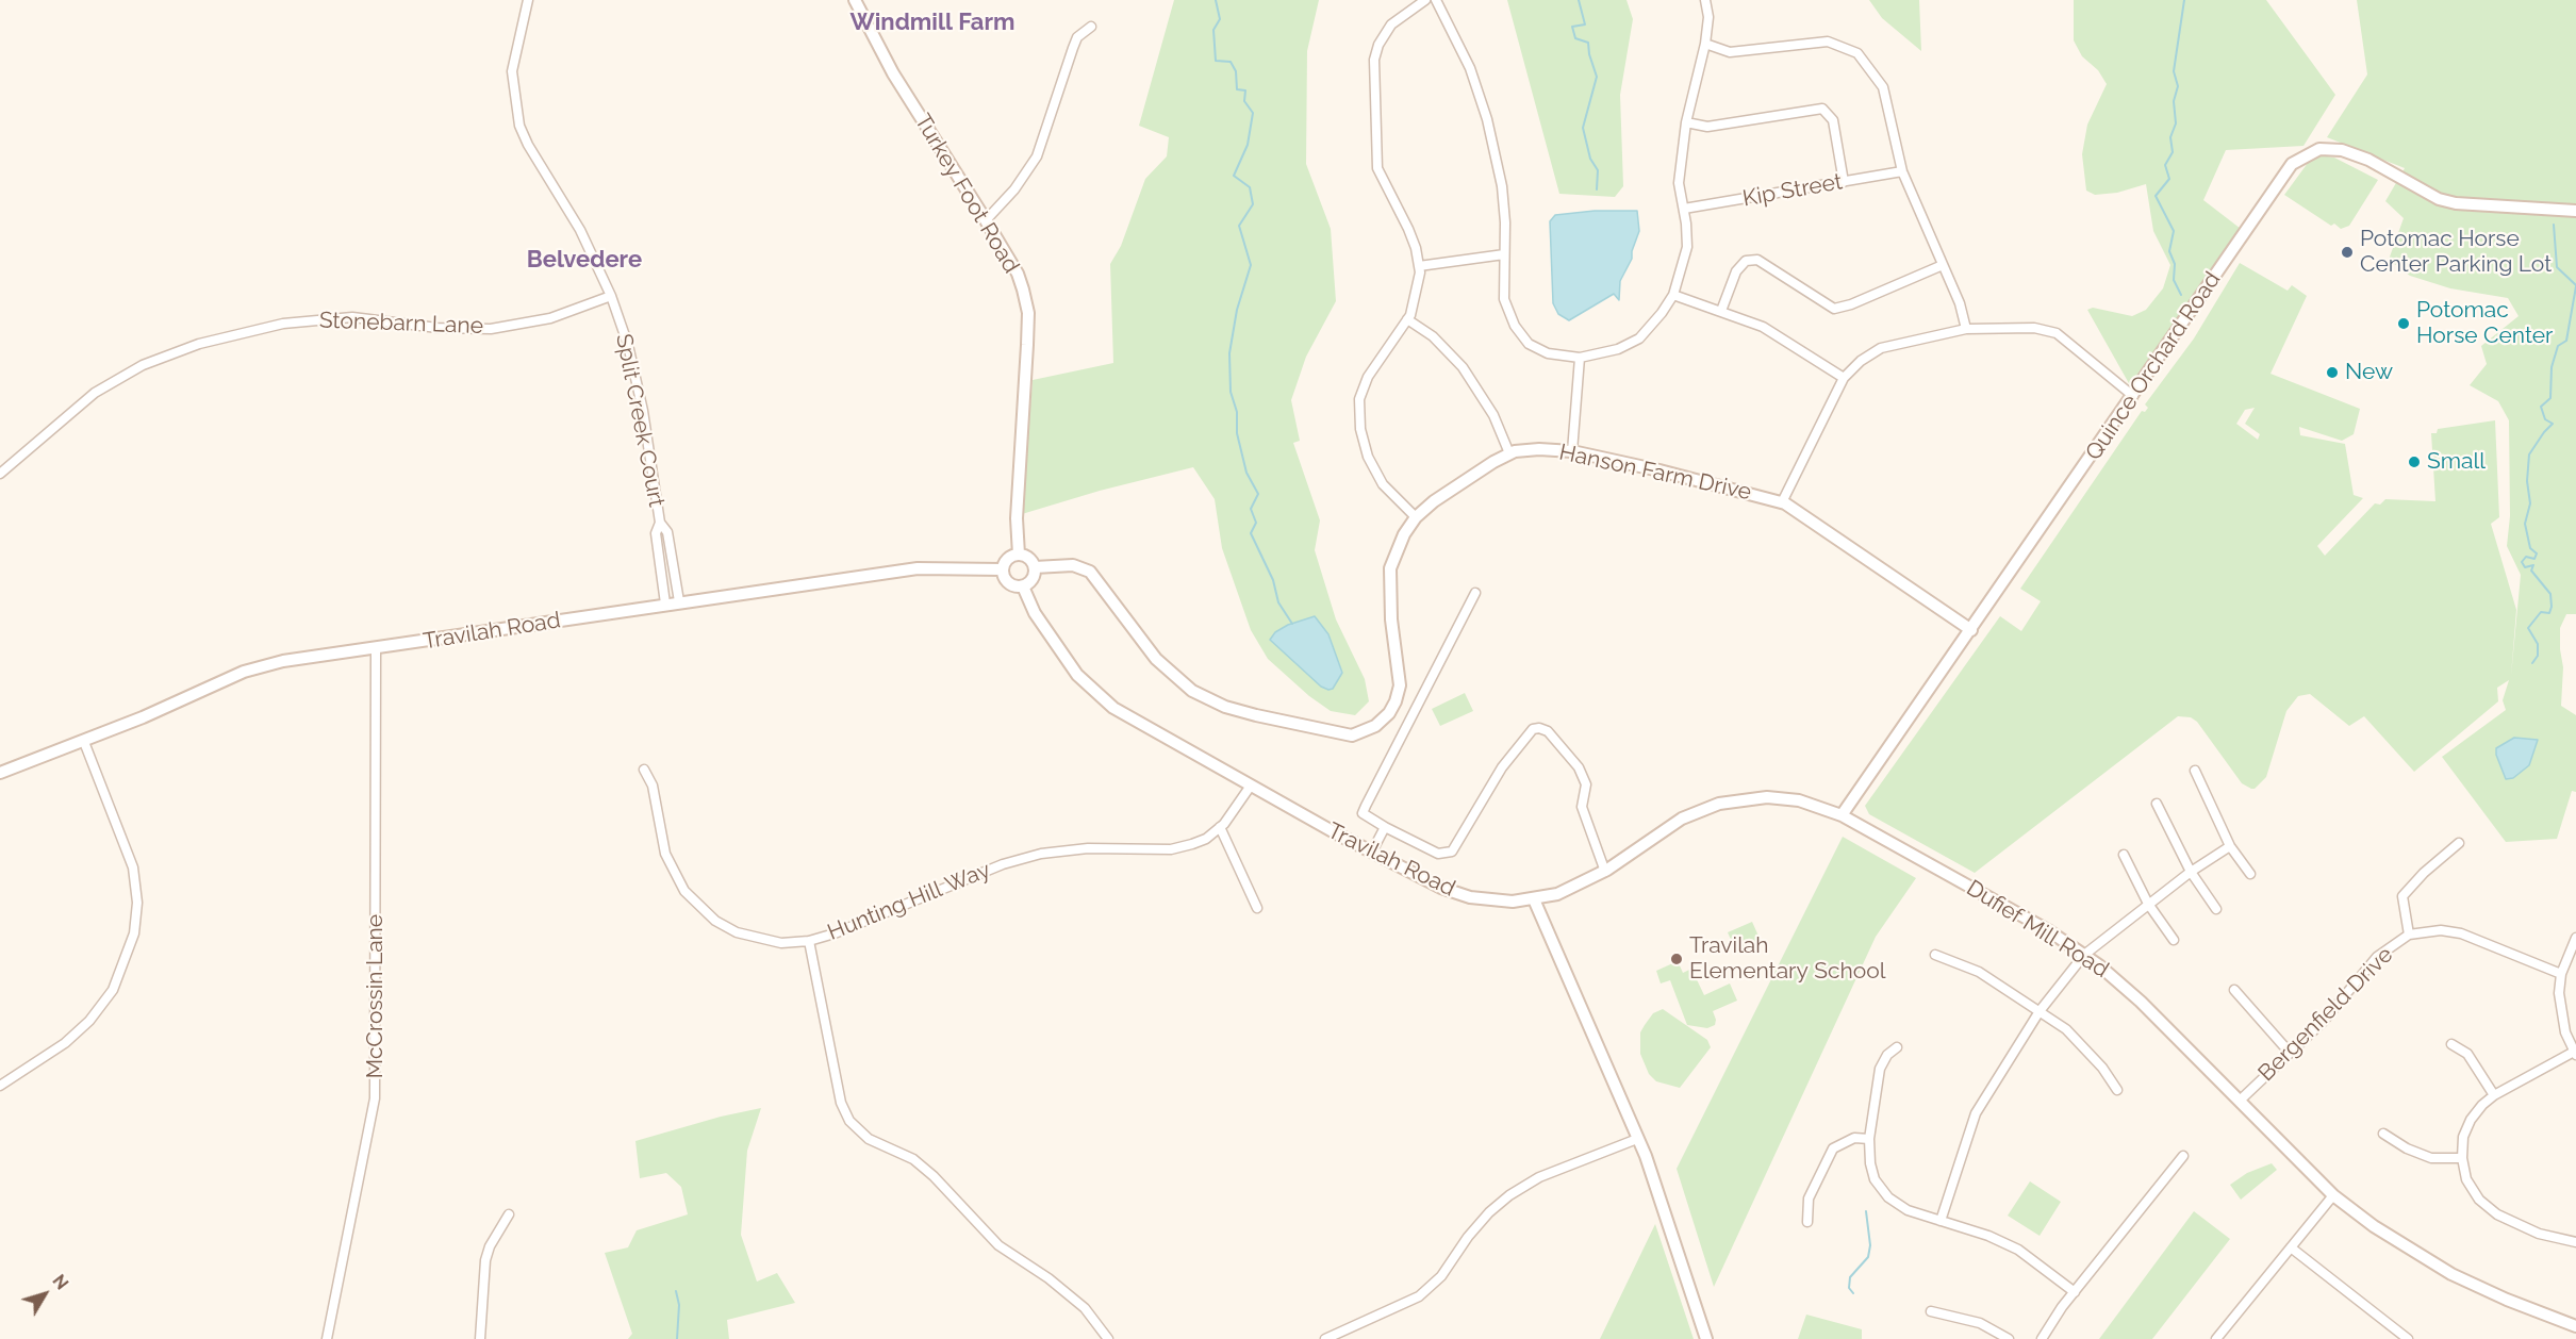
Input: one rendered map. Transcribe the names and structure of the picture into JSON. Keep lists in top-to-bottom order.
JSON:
{
  "streets": {
    "main road": [
      "Turkey Foot Road",
      "Quince Orchard Road",
      "Hanson Farm Drive",
      "Travilah Road",
      "Dufief Mill Road"
    ],
    "street": [
      "Kip Street",
      "Stonebarn Lane",
      "Split Creek Court",
      "Hunting Hill Way",
      "McCrossin Lane",
      "Bergenfield Drive"
    ]
  },
  "crossings": [
    ["Turkey Foot Road", "Hanson Farm Drive"],
    ["Turkey Foot Road", "Travilah Road"],
    ["Stonebarn Lane", "Split Creek Court"],
    ["Quince Orchard Road", "Hanson Farm Drive"],
    ["Quince Orchard Road", "Dufief Mill Road"],
    ["Split Creek Court", "Travilah Road"],
    ["Hanson Farm Drive", "Travilah Road"],
    ["Travilah Road", "Hunting Hill Way"],
    ["Travilah Road", "Dufief Mill Road"],
    ["Travilah Road", "McCrossin Lane"],
    ["Dufief Mill Road", "Bergenfield Drive"]
  ],
  "districts": ["Windmill Farm", "Belvedere"],
  "places": [
    "Potomac Horse Center Parking Lot",
    "Potomac Horse Center",
    "New",
    "Small",
    "Travilah Elementary School"
  ],
  "north": "top right"
}
